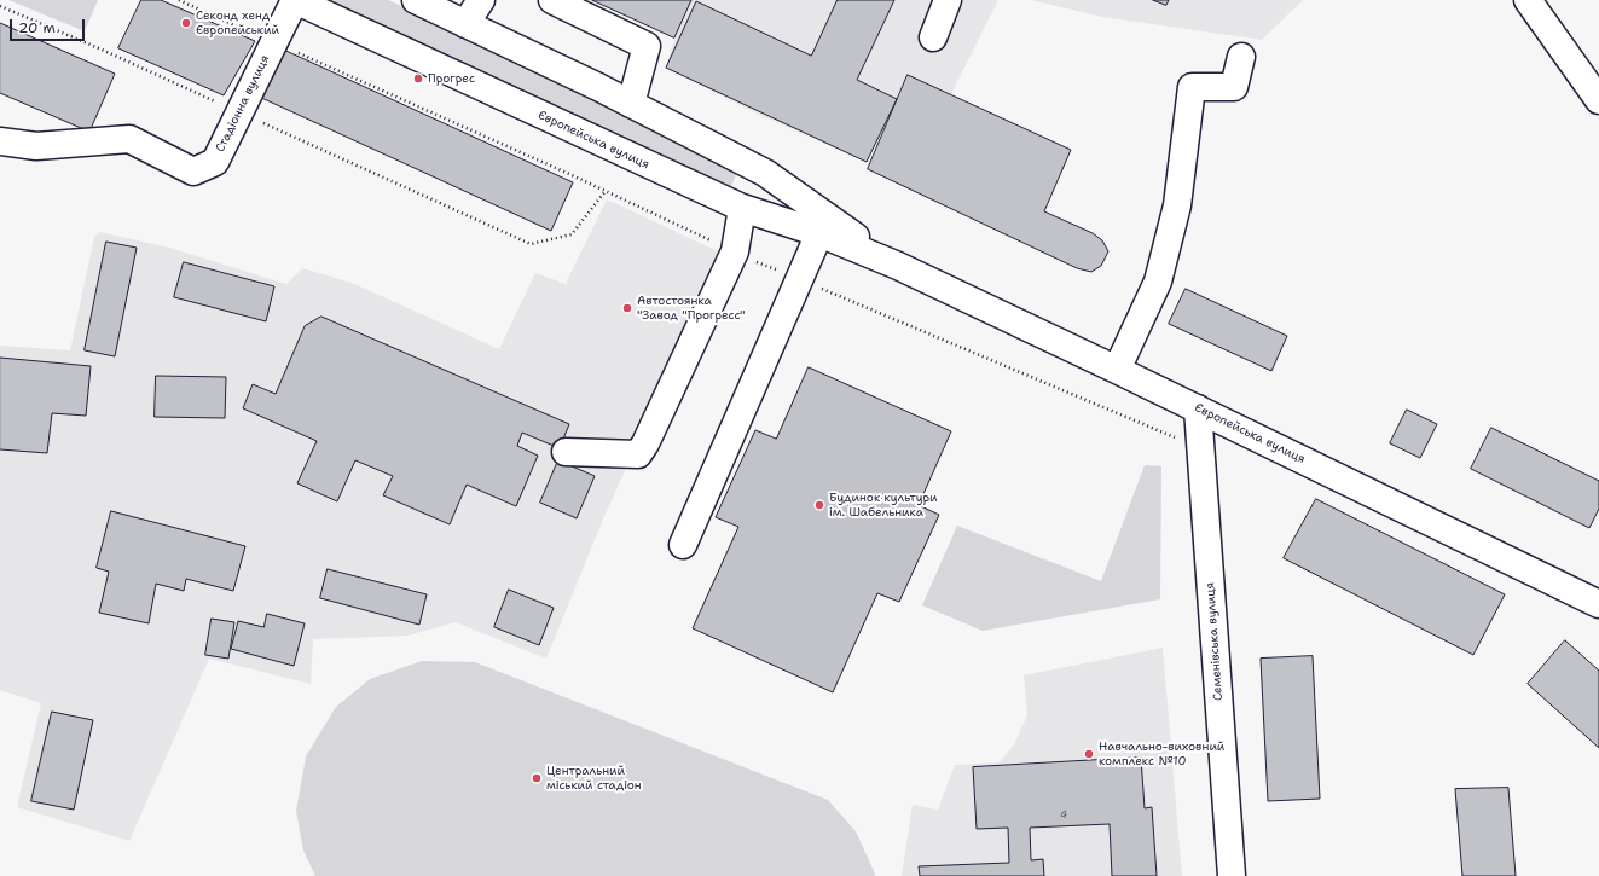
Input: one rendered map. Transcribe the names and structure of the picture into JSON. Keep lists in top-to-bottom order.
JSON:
{
  "streets": {
    "street": ["Стадіонна вулиця", "Європейська вулиця", "Семенівська вулиця"]
  },
  "crossings": [
    ["Стадіонна вулиця", "Європейська вулиця"],
    ["Європейська вулиця", "Семенівська вулиця"]
  ],
  "places": [
    "Секонд хенд Європейський",
    "Прогрес",
    "Автостоянка \"Завод \"Прогресс\"",
    "Будинок культури ім. Шабельника",
    "Навчально-виховний комплекс №10",
    "Центральний міський стадіон"
  ],
  "house_numbers": ["4"],
  "scale_bar": "20 m"
}
